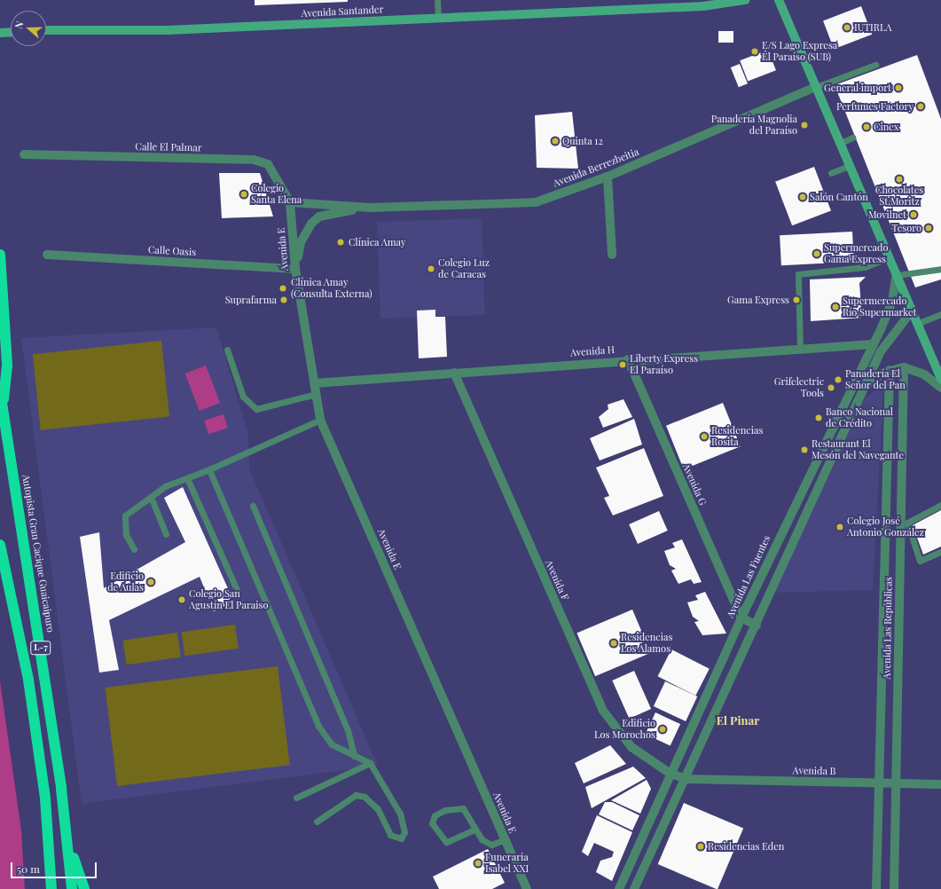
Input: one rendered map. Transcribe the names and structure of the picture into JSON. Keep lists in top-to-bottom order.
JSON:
{
  "streets": {
    "highway": ["Autopista Gran Cacique Guaicaipuro", "L-7"],
    "street": [
      "Avenida Santander",
      "Calle El Palmar",
      "Avenida Berrezbeitia",
      "Avenida E",
      "Calle Oasis",
      "Avenida H",
      "Avenida G",
      "Avenida Las Fuentes",
      "Avenida F",
      "Avenida Las Repúblicas",
      "Avenida B"
    ]
  },
  "crossings": [
    ["Calle El Palmar", "Avenida Berrezbeitia"],
    ["Calle El Palmar", "Avenida E"],
    ["Avenida Berrezbeitia", "Avenida E"],
    ["Avenida Berrezbeitia", "Calle Oasis"],
    ["Avenida E", "Calle Oasis"],
    ["Avenida E", "Avenida H"],
    ["Avenida H", "Avenida G"],
    ["Avenida H", "Avenida Las Fuentes"],
    ["Avenida H", "Avenida F"],
    ["Avenida G", "Avenida Las Fuentes"],
    ["Avenida Las Fuentes", "Avenida F"],
    ["Avenida F", "Avenida B"],
    ["Avenida Las Repúblicas", "Avenida B"]
  ],
  "districts": ["El Pinar"],
  "places": [
    "IUTIRLA",
    "E/S Lago Expresa El Paraíso (SUB)",
    "General import",
    "Perfumes Factory",
    "Panadería Magnolia del Paraíso",
    "Cinex",
    "Quinta 12",
    "Chocolates St.Moritz",
    "Colegio Santa Elena",
    "Salón Cantón",
    "Movilnet",
    "Tesoro",
    "Clínica Amay",
    "Supermercado Gama Express",
    "Colegio Luz de Caracas",
    "Clínica Amay (Consulta Externa)",
    "Suprafarma",
    "Gama Express",
    "Supermercado Río Supermarket",
    "Liberty Express El Paraíso",
    "Panadería El Señor del Pan",
    "Grifelectric Tools",
    "Banco Nacional de Crédito",
    "Residencias Rosita",
    "Restaurant El Mesón del Navegante",
    "Colegio José Antonio González",
    "Edificio de Aulas",
    "Colegio San Agustín El Paraiso",
    "Residencias Los Alamos",
    "Edificio Los Morochos",
    "Residencias Eden",
    "Funeraria Isabel XXI"
  ],
  "scale_bar": "50 m",
  "north": "left"
}
